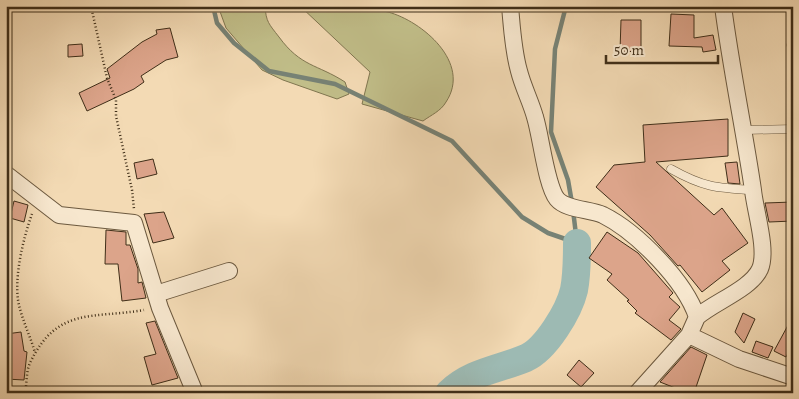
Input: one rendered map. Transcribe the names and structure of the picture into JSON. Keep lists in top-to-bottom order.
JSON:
{
  "scale_bar": "50 m"
}
